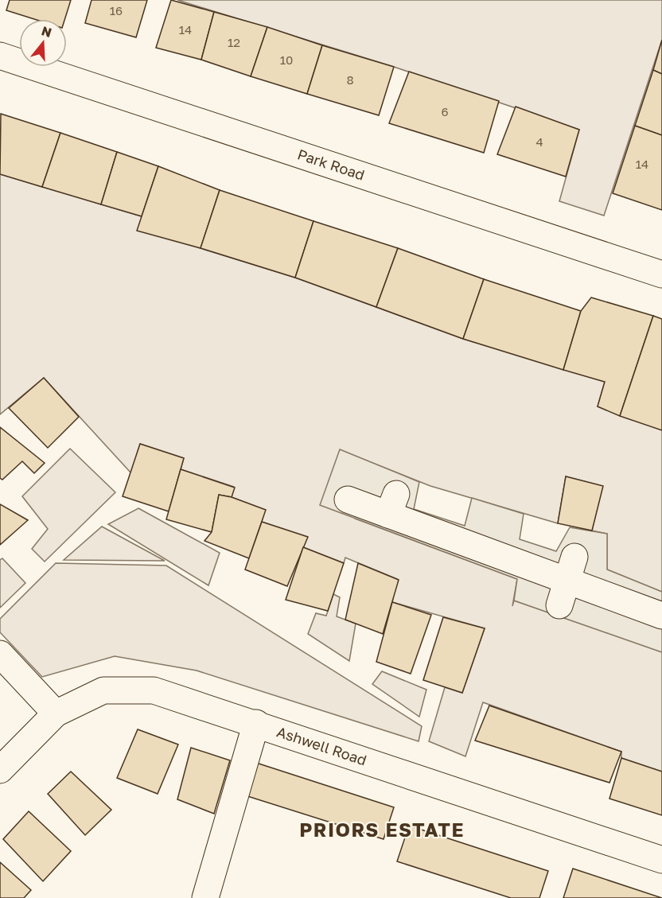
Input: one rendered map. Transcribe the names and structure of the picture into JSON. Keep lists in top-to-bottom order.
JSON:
{
  "streets": {
    "street": ["Park Road", "Ashwell Road"]
  },
  "districts": ["PRIORS ESTATE"],
  "house_numbers": [
    "16",
    "14",
    "12",
    "10",
    "8",
    "6",
    "4",
    "14"
  ],
  "north": "top"
}
